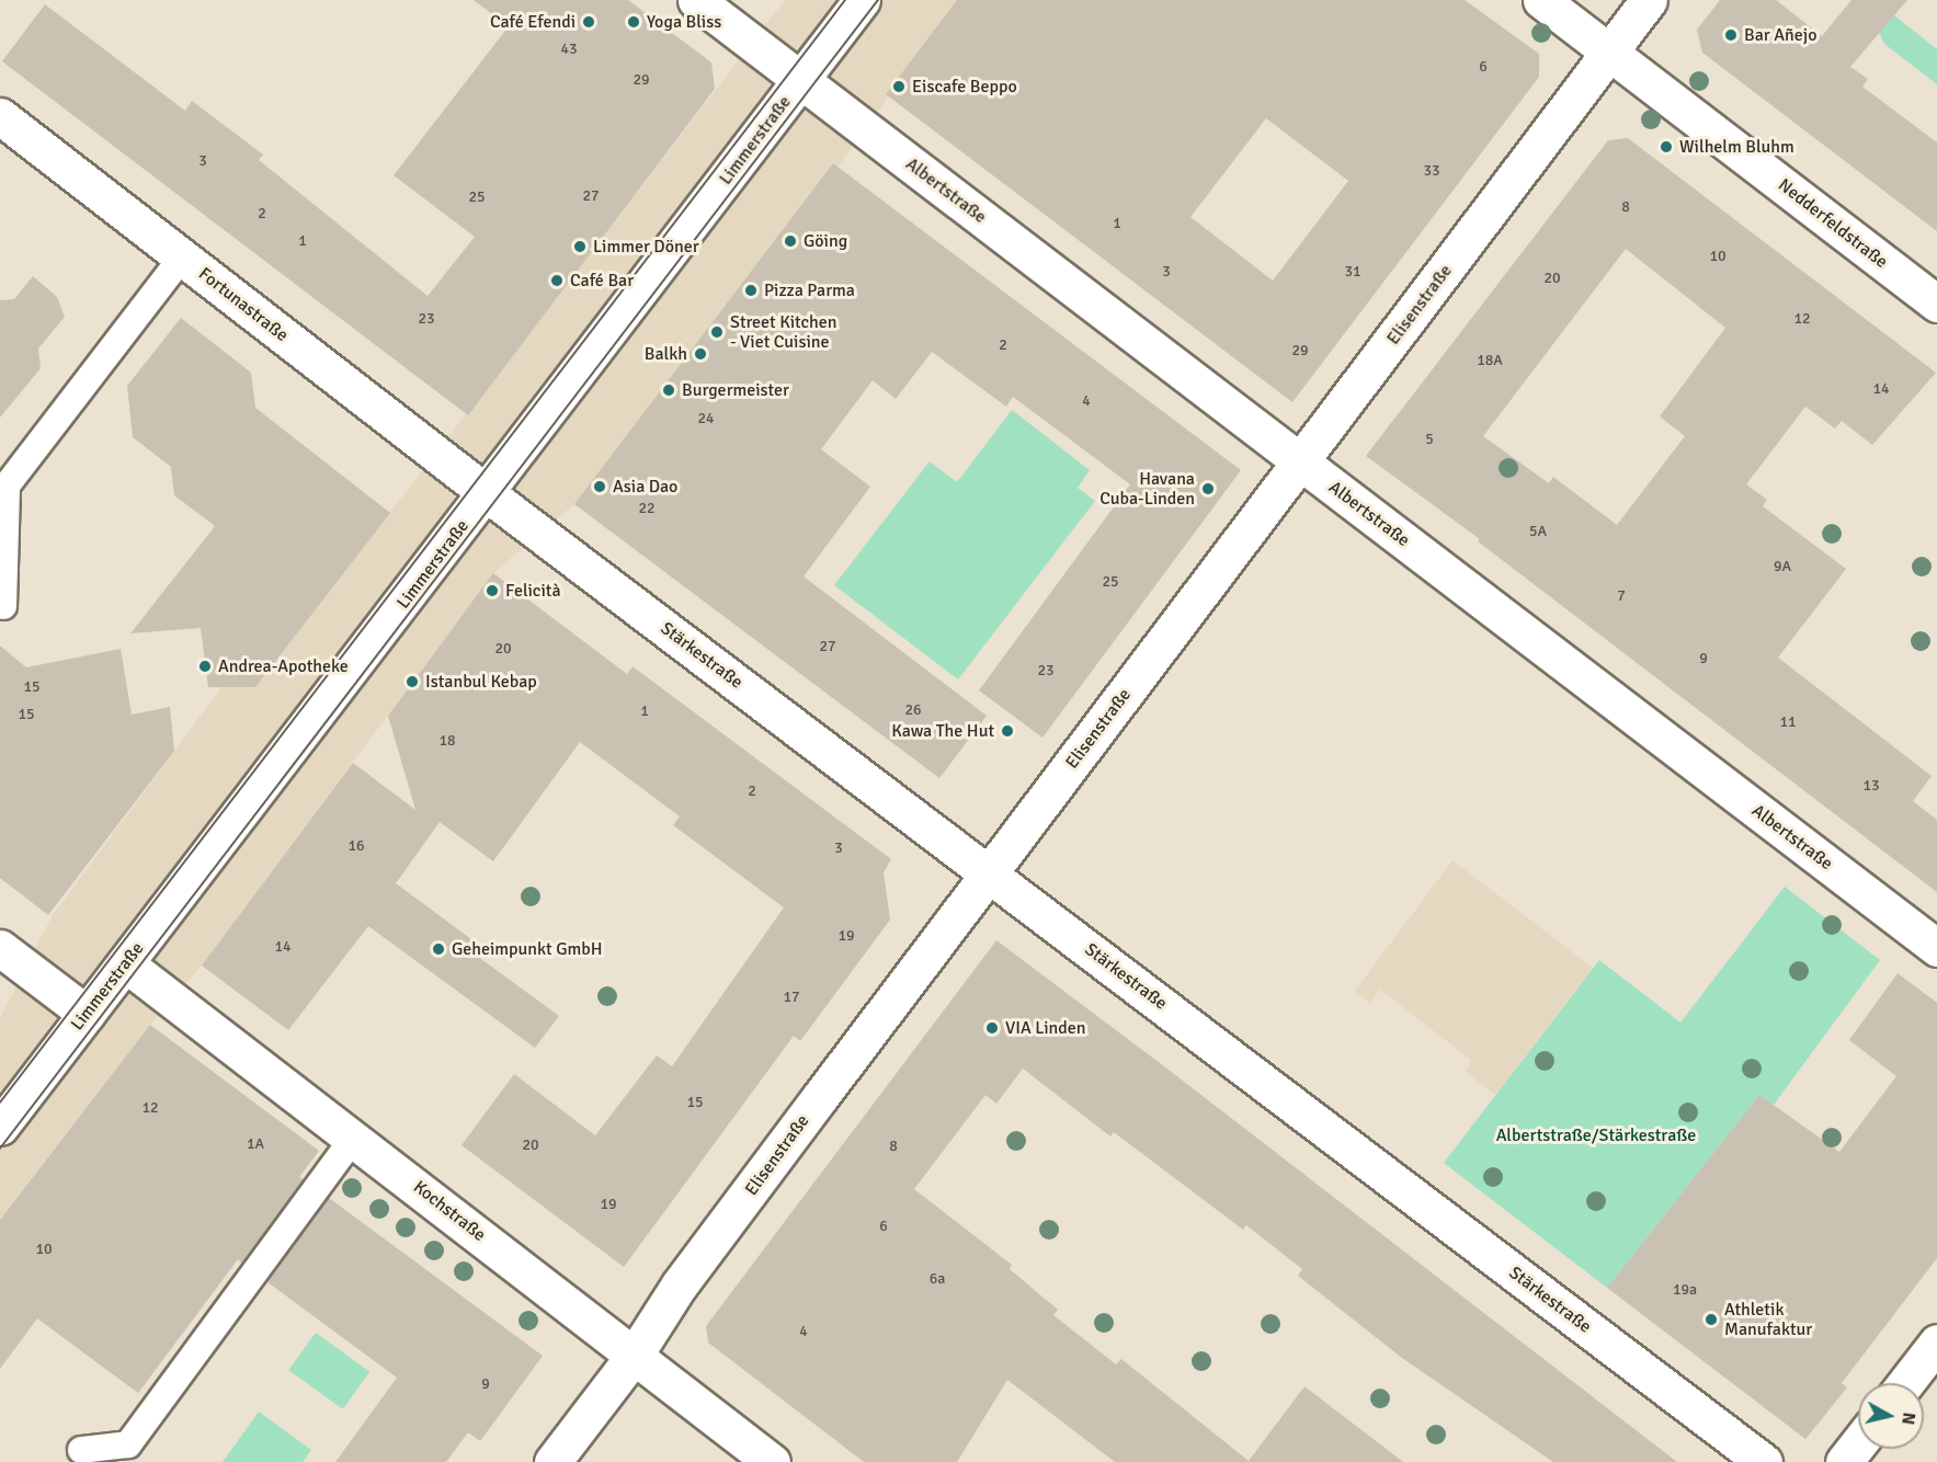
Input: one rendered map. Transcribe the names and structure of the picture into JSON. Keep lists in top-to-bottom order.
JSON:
{
  "streets": {
    "street": [
      "Limmerstraße",
      "Albertstraße",
      "Nedderfeldstraße",
      "Fortunastraße",
      "Elisenstraße",
      "Stärkestraße",
      "Kochstraße"
    ]
  },
  "crossings": [
    ["Limmerstraße", "Albertstraße"],
    ["Limmerstraße", "Fortunastraße"],
    ["Limmerstraße", "Stärkestraße"],
    ["Limmerstraße", "Kochstraße"],
    ["Albertstraße", "Elisenstraße"],
    ["Nedderfeldstraße", "Elisenstraße"],
    ["Fortunastraße", "Stärkestraße"],
    ["Elisenstraße", "Stärkestraße"],
    ["Elisenstraße", "Kochstraße"]
  ],
  "parks": ["Albertstraße/Stärkestraße"],
  "places": [
    "Café Efendi",
    "Yoga Bliss",
    "Bar Añejo",
    "Eiscafe Beppo",
    "Wilhelm Bluhm",
    "Göing",
    "Limmer Döner",
    "Café Bar",
    "Pizza Parma",
    "Street Kitchen - Viet Cuisine",
    "Balkh",
    "Burgermeister",
    "Asia Dao",
    "Havana Cuba-Linden",
    "Felicità",
    "Andrea-Apotheke",
    "Istanbul Kebap",
    "Kawa The Hut",
    "Geheimpunkt GmbH",
    "VIA Linden",
    "Athletik Manufaktur"
  ],
  "house_numbers": [
    "43",
    "6",
    "29",
    "3",
    "33",
    "27",
    "25",
    "8",
    "2",
    "1",
    "1",
    "10",
    "3",
    "31",
    "20",
    "23",
    "12",
    "2",
    "29",
    "18A",
    "14",
    "4",
    "24",
    "5",
    "22",
    "5A",
    "9A",
    "25",
    "7",
    "27",
    "20",
    "9",
    "23",
    "15",
    "26",
    "1",
    "15",
    "11",
    "18",
    "13",
    "2",
    "16",
    "3",
    "19",
    "14",
    "17",
    "15",
    "12",
    "1A",
    "20",
    "8",
    "19",
    "6",
    "10",
    "6a",
    "19a",
    "4",
    "9"
  ],
  "north": "right"
}
